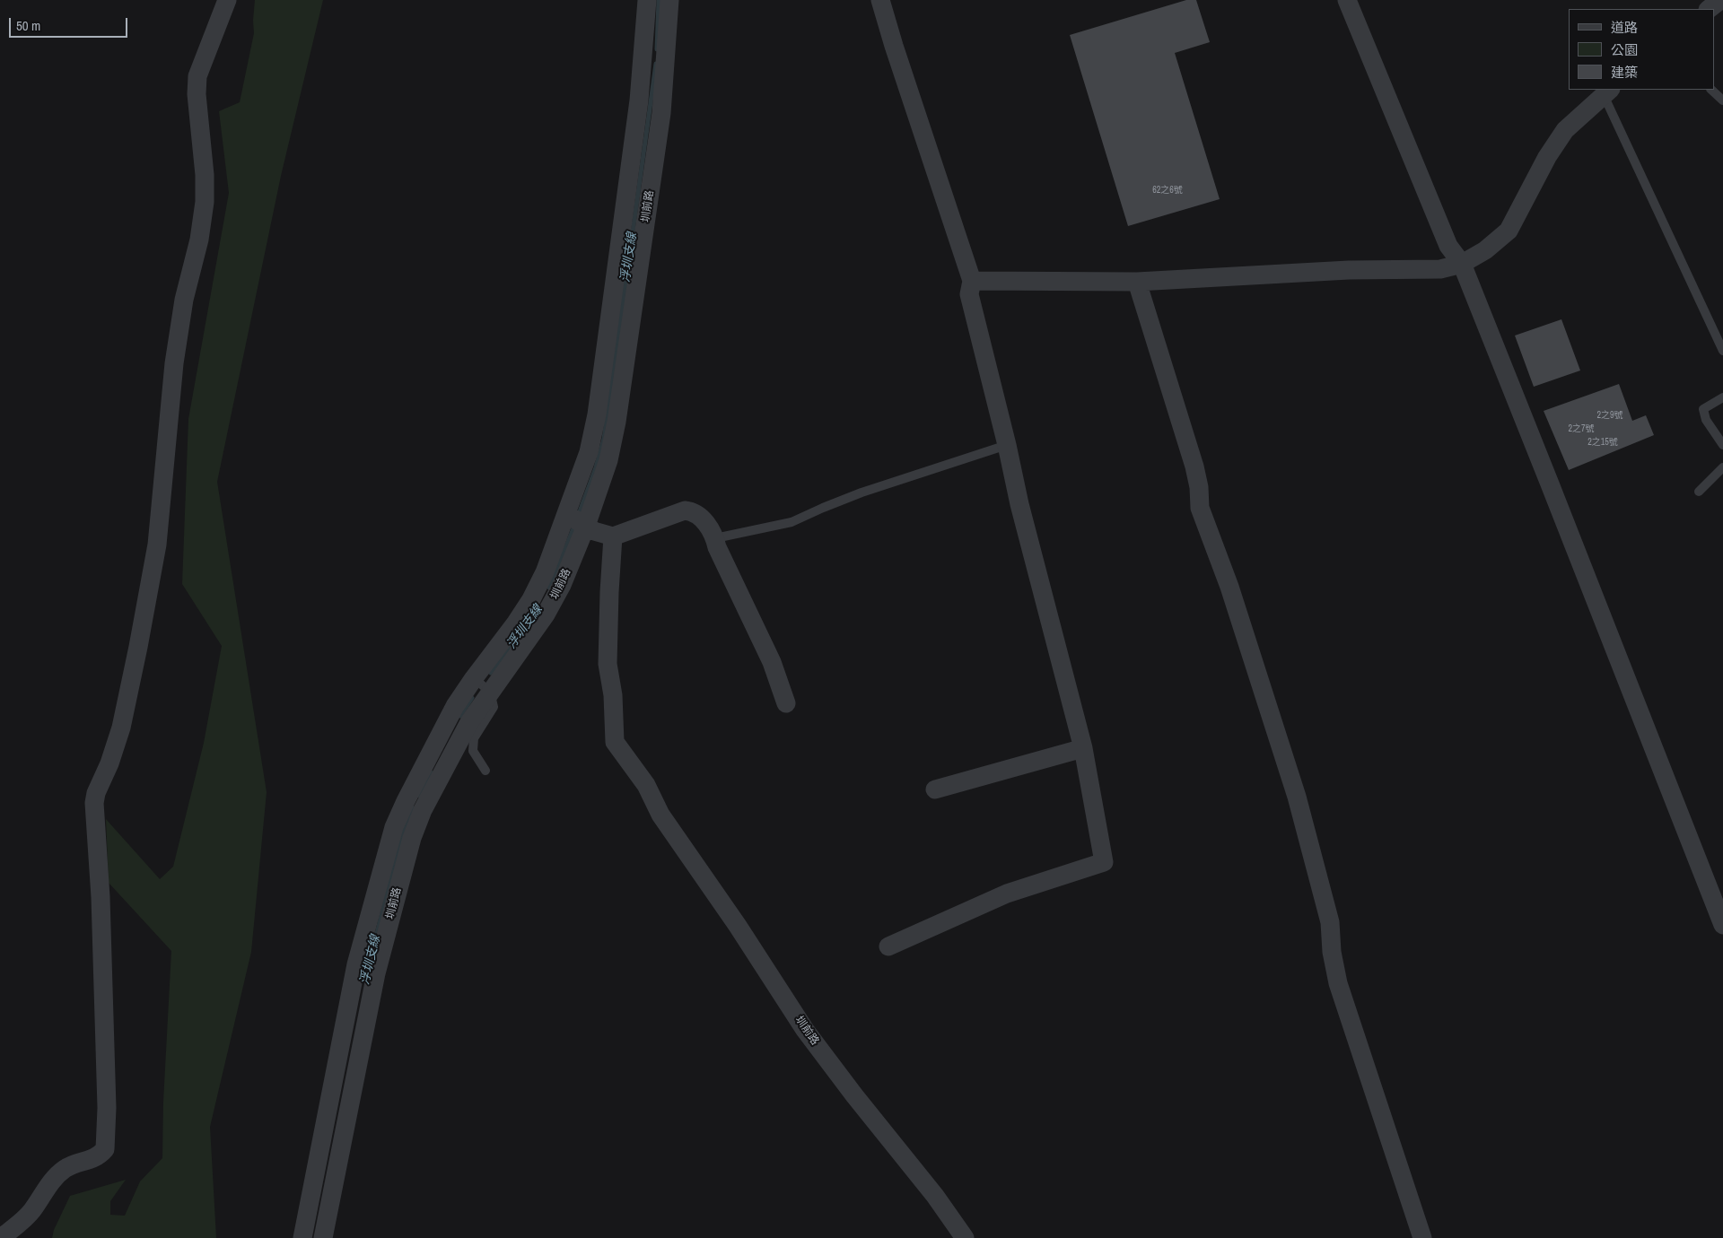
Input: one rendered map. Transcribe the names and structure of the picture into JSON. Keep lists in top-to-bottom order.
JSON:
{
  "streets": {
    "street": ["圳前路"]
  },
  "water": ["浮圳支線"],
  "house_numbers": [
    "62之6號",
    "2之9號",
    "2之7號",
    "2之15號"
  ],
  "legend": ["道路", "公園", "建築"],
  "scale_bar": "50 m"
}
